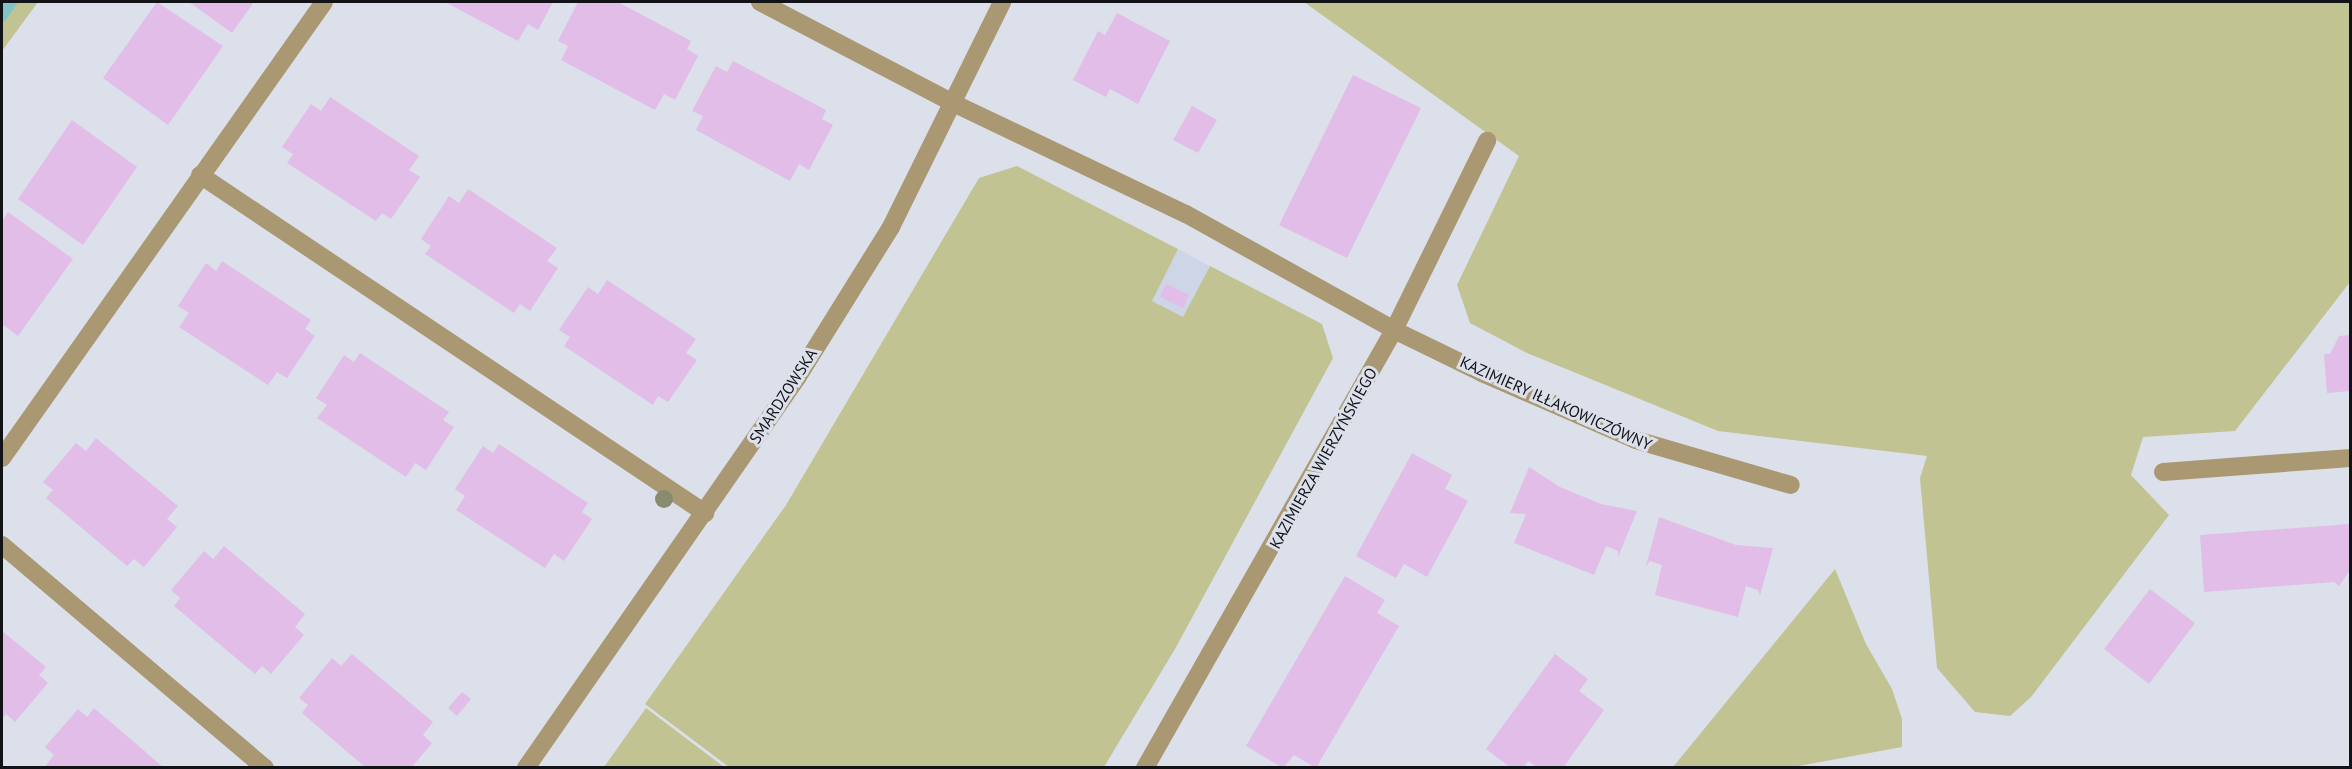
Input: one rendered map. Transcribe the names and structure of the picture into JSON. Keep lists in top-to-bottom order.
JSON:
{
  "streets": {
    "street": ["SMARDZOWSKA", "KAZIMIERY IŁŁAKOWICZÓWNY", "KAZIMIERZA WIERZYŃSKIEGO"]
  },
  "crossings": [
    ["SMARDZOWSKA", "KAZIMIERY IŁŁAKOWICZÓWNY"],
    ["KAZIMIERY IŁŁAKOWICZÓWNY", "KAZIMIERZA WIERZYŃSKIEGO"]
  ]
}
